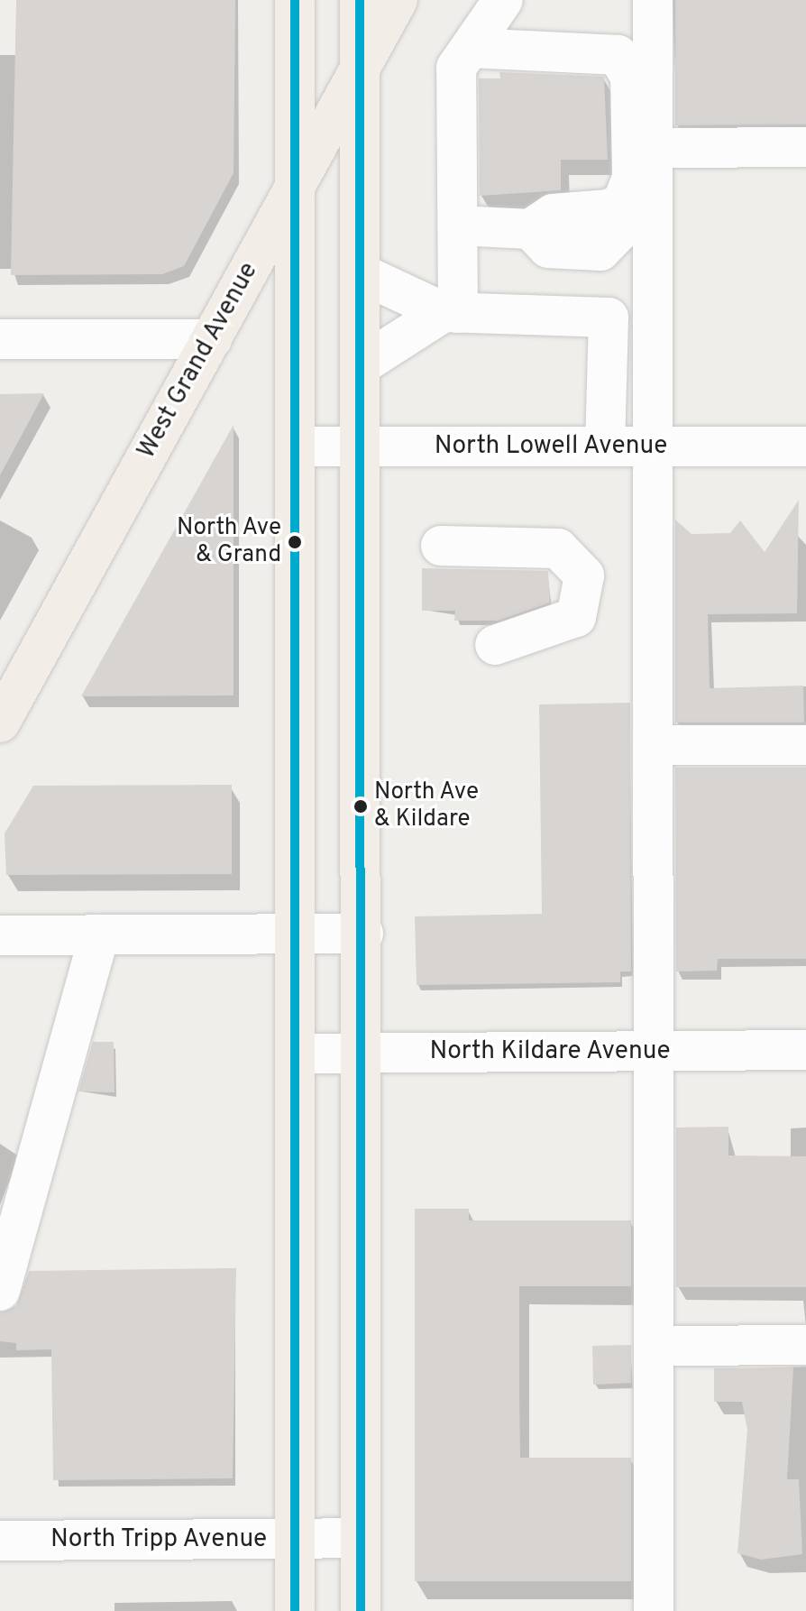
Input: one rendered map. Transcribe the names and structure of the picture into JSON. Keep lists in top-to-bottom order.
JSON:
{
  "streets": {
    "main road": ["West Grand Avenue"],
    "street": ["North Lowell Avenue", "North Kildare Avenue", "North Tripp Avenue"]
  },
  "places": ["North Ave & Grand", "North Ave & Kildare"]
}
